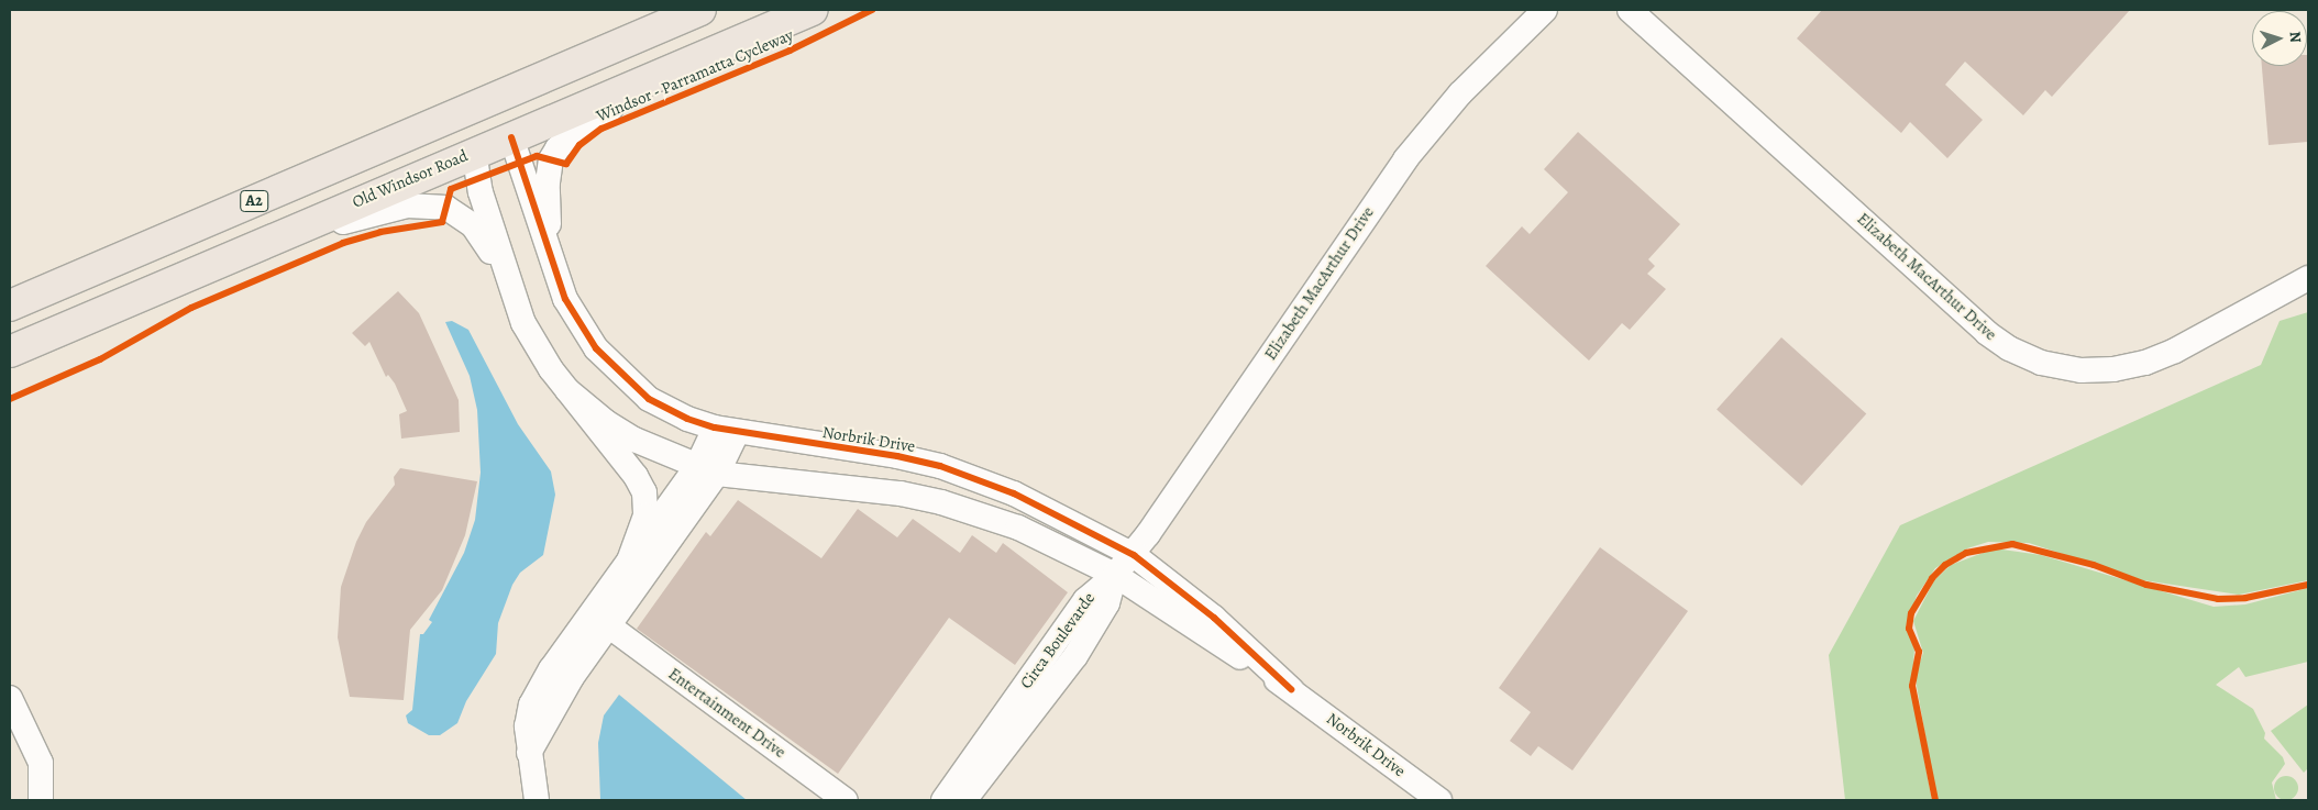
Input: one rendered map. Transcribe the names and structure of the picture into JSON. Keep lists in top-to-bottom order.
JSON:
{
  "streets": {
    "highway": ["Old Windsor Road", "A2"],
    "street": [
      "Elizabeth MacArthur Drive",
      "Norbrik Drive",
      "Circa Boulevarde",
      "Entertainment Drive"
    ],
    "cycle path": ["Windsor - Parramatta Cycleway"]
  },
  "crossings": [
    ["Old Windsor Road", "Norbrik Drive"],
    ["Elizabeth MacArthur Drive", "Norbrik Drive"],
    ["Elizabeth MacArthur Drive", "Circa Boulevarde"],
    ["Norbrik Drive", "Circa Boulevarde"],
    ["Norbrik Drive", "Entertainment Drive"]
  ],
  "north": "right"
}
